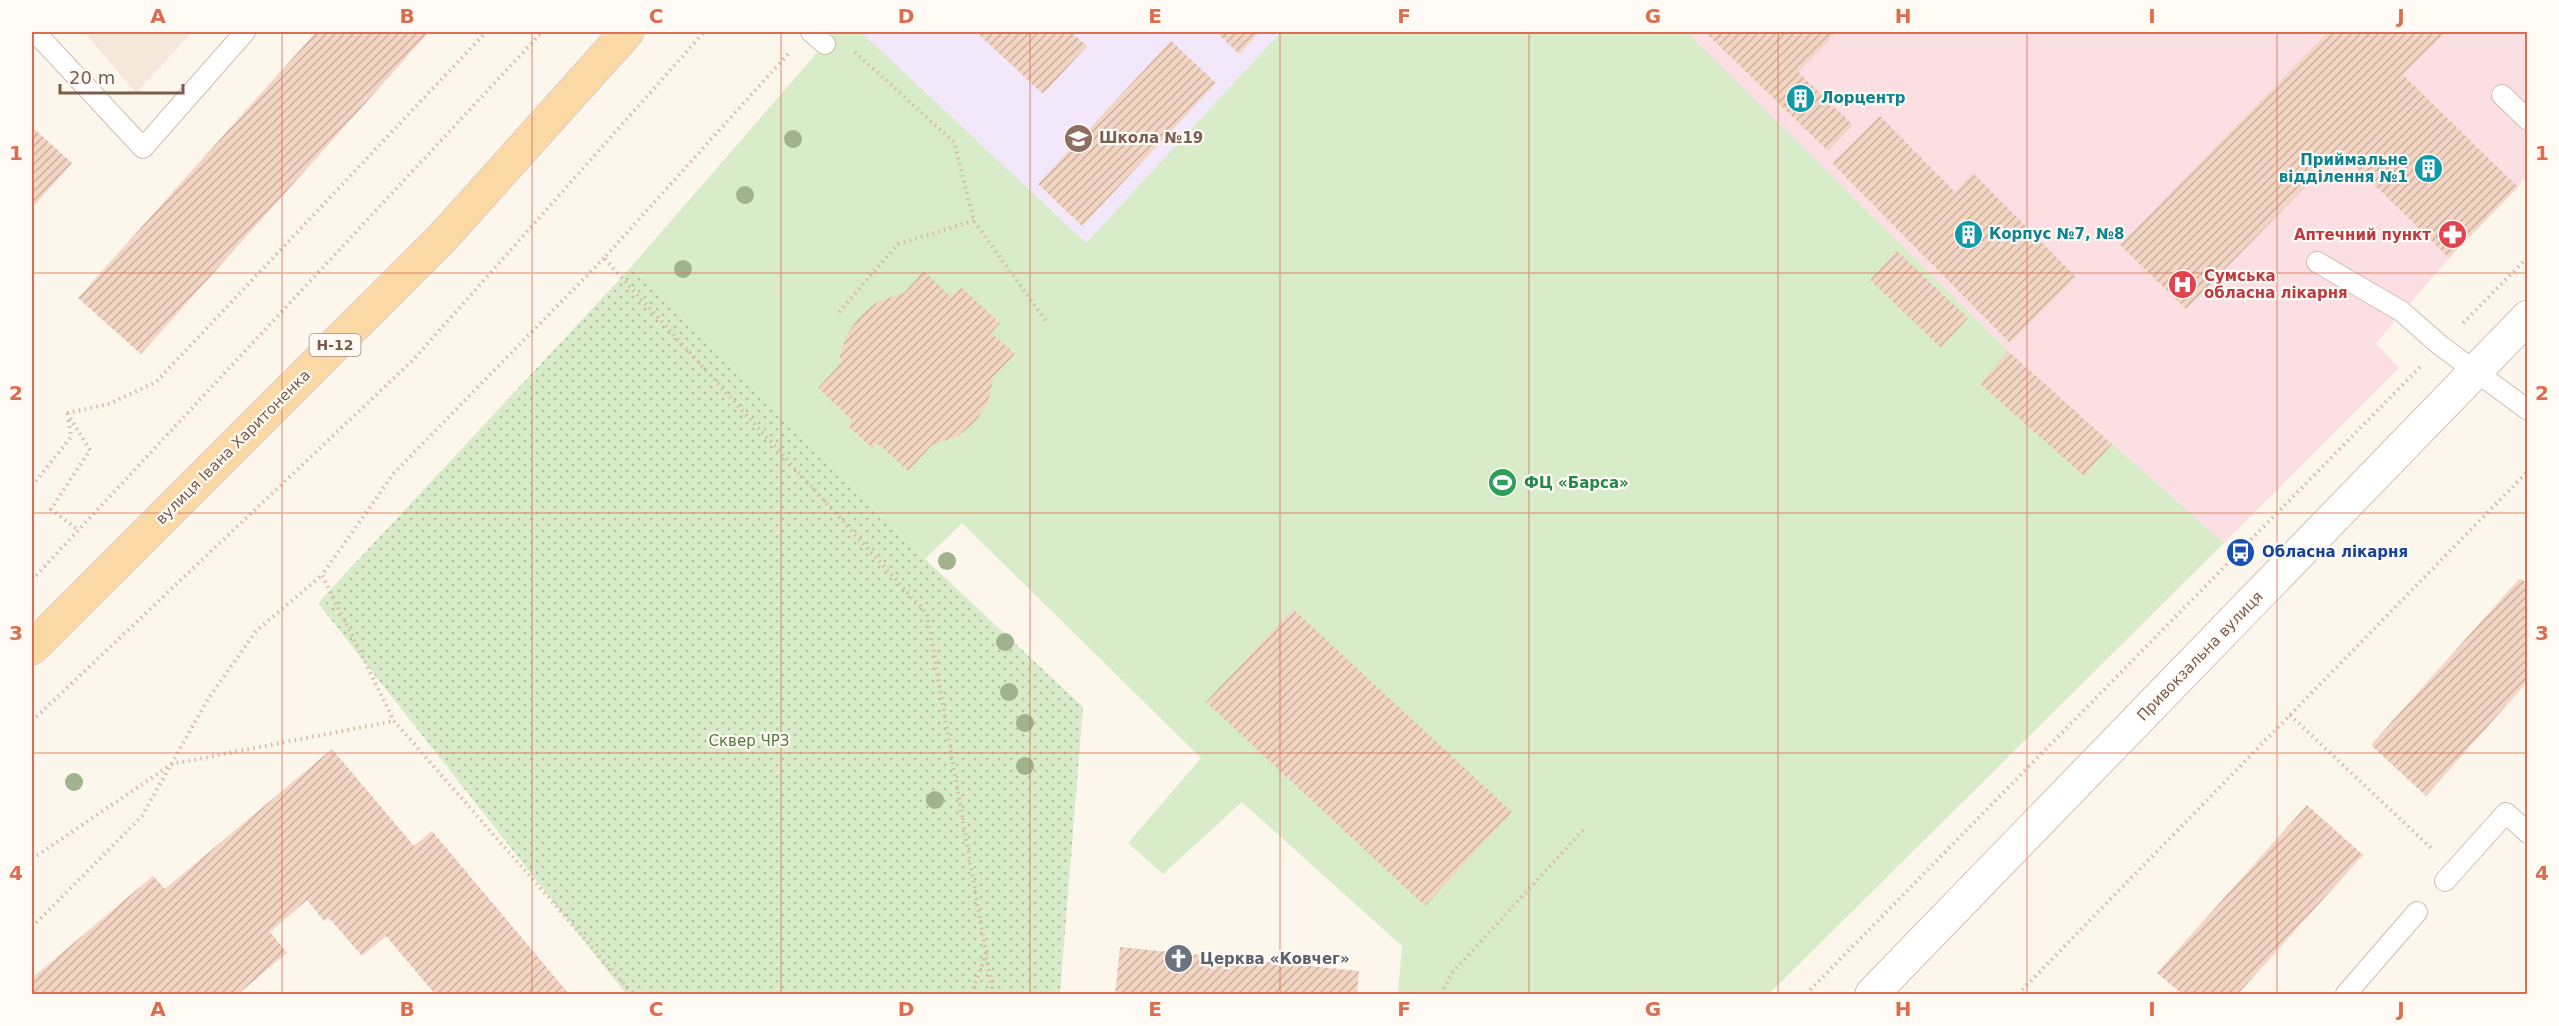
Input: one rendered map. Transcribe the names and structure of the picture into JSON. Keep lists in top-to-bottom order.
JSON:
{
  "streets": {
    "main road": ["Н-12", "вулиця Івана Харитоненка", "Привокзальна вулиця"]
  },
  "parks": ["Сквер ЧРЗ"],
  "places": {
    "building": ["Лорцентр", "Приймальне відділення №1", "Корпус №7, №8"],
    "school or university": ["Школа №19"],
    "pharmacy": ["Аптечний пункт"],
    "hospital": ["Сумська обласна лікарня"],
    "sports": ["ФЦ «Барса»"],
    "bus stop": ["Обласна лікарня"],
    "church": ["Церква «Ковчег»"]
  },
  "scale_bar": "20 m",
  "grid": {
    "columns": [
      "A",
      "B",
      "C",
      "D",
      "E",
      "F",
      "G",
      "H",
      "I",
      "J"
    ],
    "rows": [
      "1",
      "2",
      "3",
      "4"
    ]
  }
}
